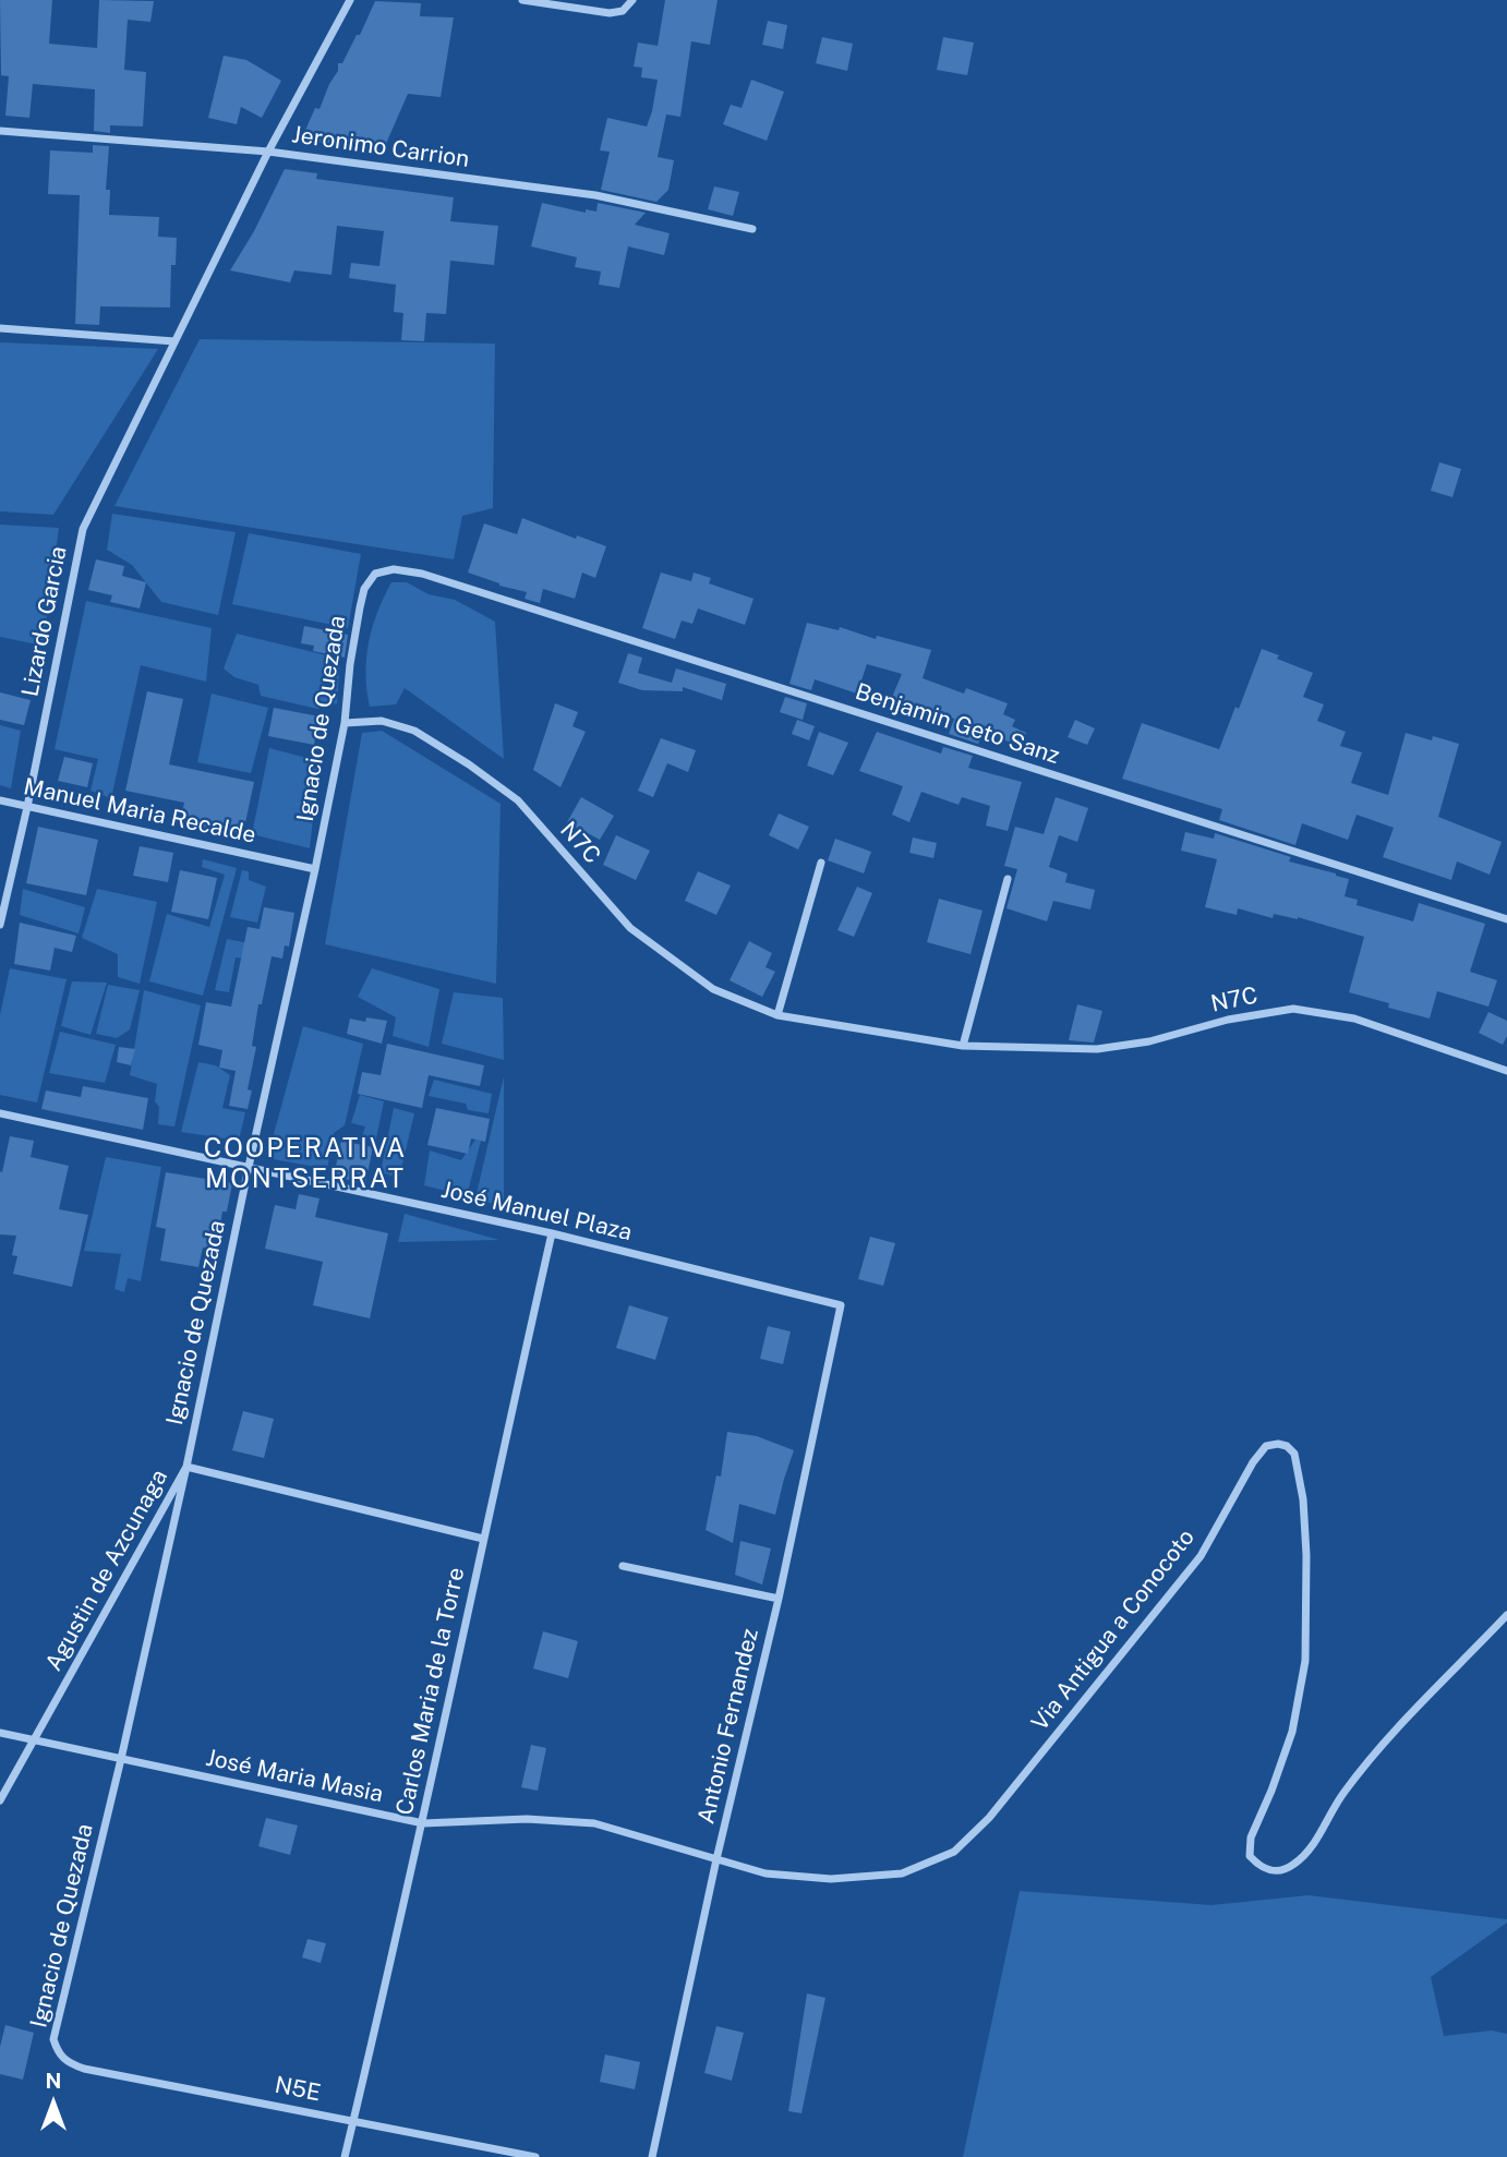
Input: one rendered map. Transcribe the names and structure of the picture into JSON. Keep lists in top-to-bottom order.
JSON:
{
  "streets": {
    "street": [
      "Jeronimo Carrion",
      "Lizardo Garcia",
      "Ignacio de Quezada",
      "Benjamin Geto Sanz",
      "Manuel Maria Recalde",
      "N7C",
      "José Manuel Plaza",
      "Agustin de Azcunaga",
      "Via Antigua a Conocoto",
      "Carlos Maria de la Torre",
      "Antonio Fernandez",
      "José Maria Masia",
      "N5E"
    ]
  },
  "crossings": [
    ["Jeronimo Carrion", "Lizardo Garcia"],
    ["Lizardo Garcia", "Manuel Maria Recalde"],
    ["Ignacio de Quezada", "Benjamin Geto Sanz"],
    ["Ignacio de Quezada", "Manuel Maria Recalde"],
    ["Ignacio de Quezada", "N7C"],
    ["Ignacio de Quezada", "José Manuel Plaza"],
    ["Ignacio de Quezada", "Agustin de Azcunaga"],
    ["Ignacio de Quezada", "José Maria Masia"],
    ["Ignacio de Quezada", "N5E"],
    ["José Manuel Plaza", "Carlos Maria de la Torre"],
    ["José Manuel Plaza", "Antonio Fernandez"],
    ["Agustin de Azcunaga", "Carlos Maria de la Torre"],
    ["Agustin de Azcunaga", "José Maria Masia"],
    ["Via Antigua a Conocoto", "Antonio Fernandez"],
    ["Via Antigua a Conocoto", "José Maria Masia"],
    ["Carlos Maria de la Torre", "José Maria Masia"],
    ["Carlos Maria de la Torre", "N5E"],
    ["Antonio Fernandez", "José Maria Masia"]
  ],
  "districts": ["COOPERATIVA MONTSERRAT"],
  "north": "top"
}
